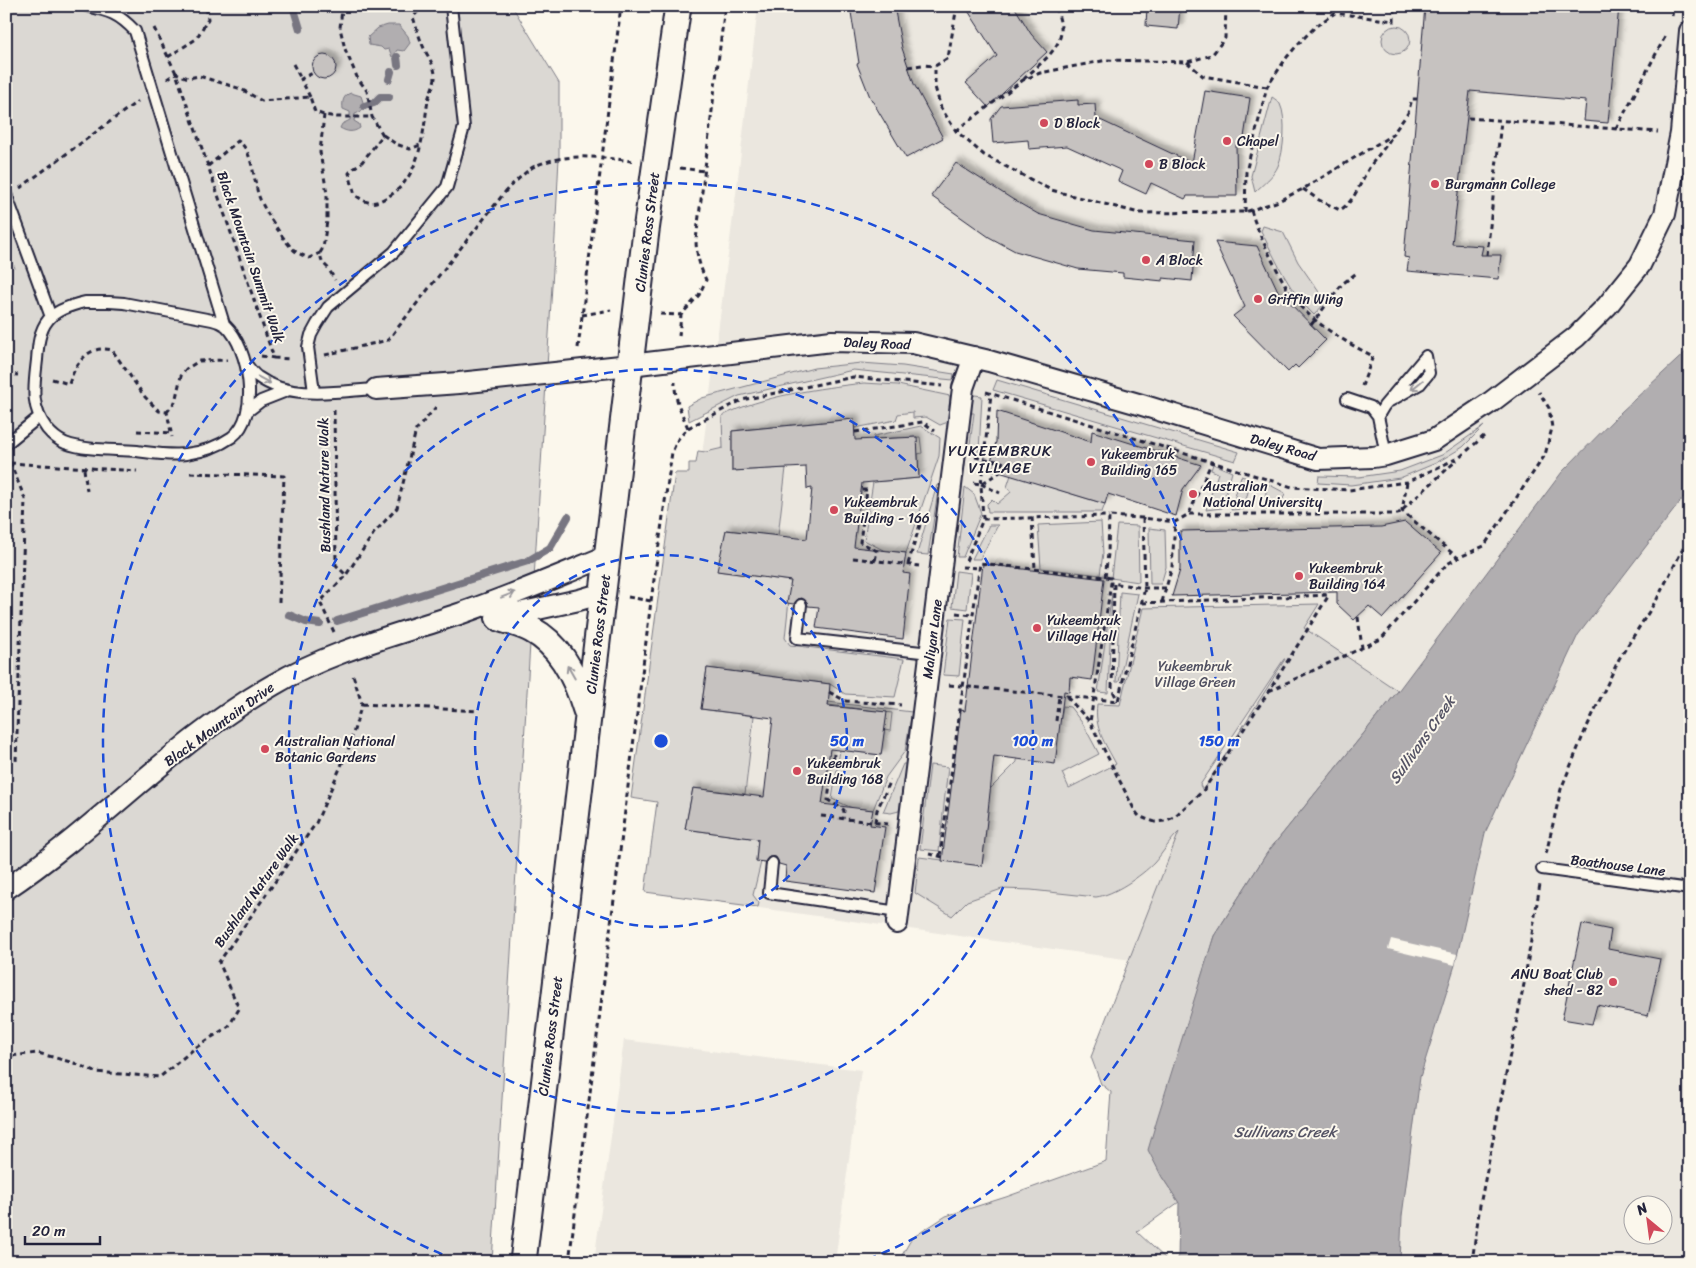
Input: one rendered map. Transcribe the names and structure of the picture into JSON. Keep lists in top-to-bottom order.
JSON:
{
  "streets": {
    "street": [
      "Clunies Ross Street",
      "Daley Road",
      "Maliyan Lane",
      "Black Mountain Drive"
    ],
    "lane": ["Boathouse Lane"],
    "path": ["Black Mountain Summit Walk", "Bushland Nature Walk"]
  },
  "crossings": [
    ["Clunies Ross Street", "Daley Road"],
    ["Clunies Ross Street", "Black Mountain Drive"],
    ["Daley Road", "Maliyan Lane"]
  ],
  "districts": ["YUKEEMBRUK VILLAGE"],
  "water": ["Sullivans Creek"],
  "parks": ["Yukeembruk Village Green"],
  "places": [
    "D Block",
    "Chapel",
    "B Block",
    "Burgmann College",
    "A Block",
    "Griffin Wing",
    "Yukeembruk Building 165",
    "Australian National University",
    "Yukeembruk Building - 166",
    "Yukeembruk Building 164",
    "Yukeembruk Village Hall",
    "Australian National Botanic Gardens",
    "Yukeembruk Building 168",
    "ANU Boat Club shed - 82"
  ],
  "scale_bar": "20 m",
  "north": "top left",
  "rings": ["50 m", "100 m", "150 m"]
}
